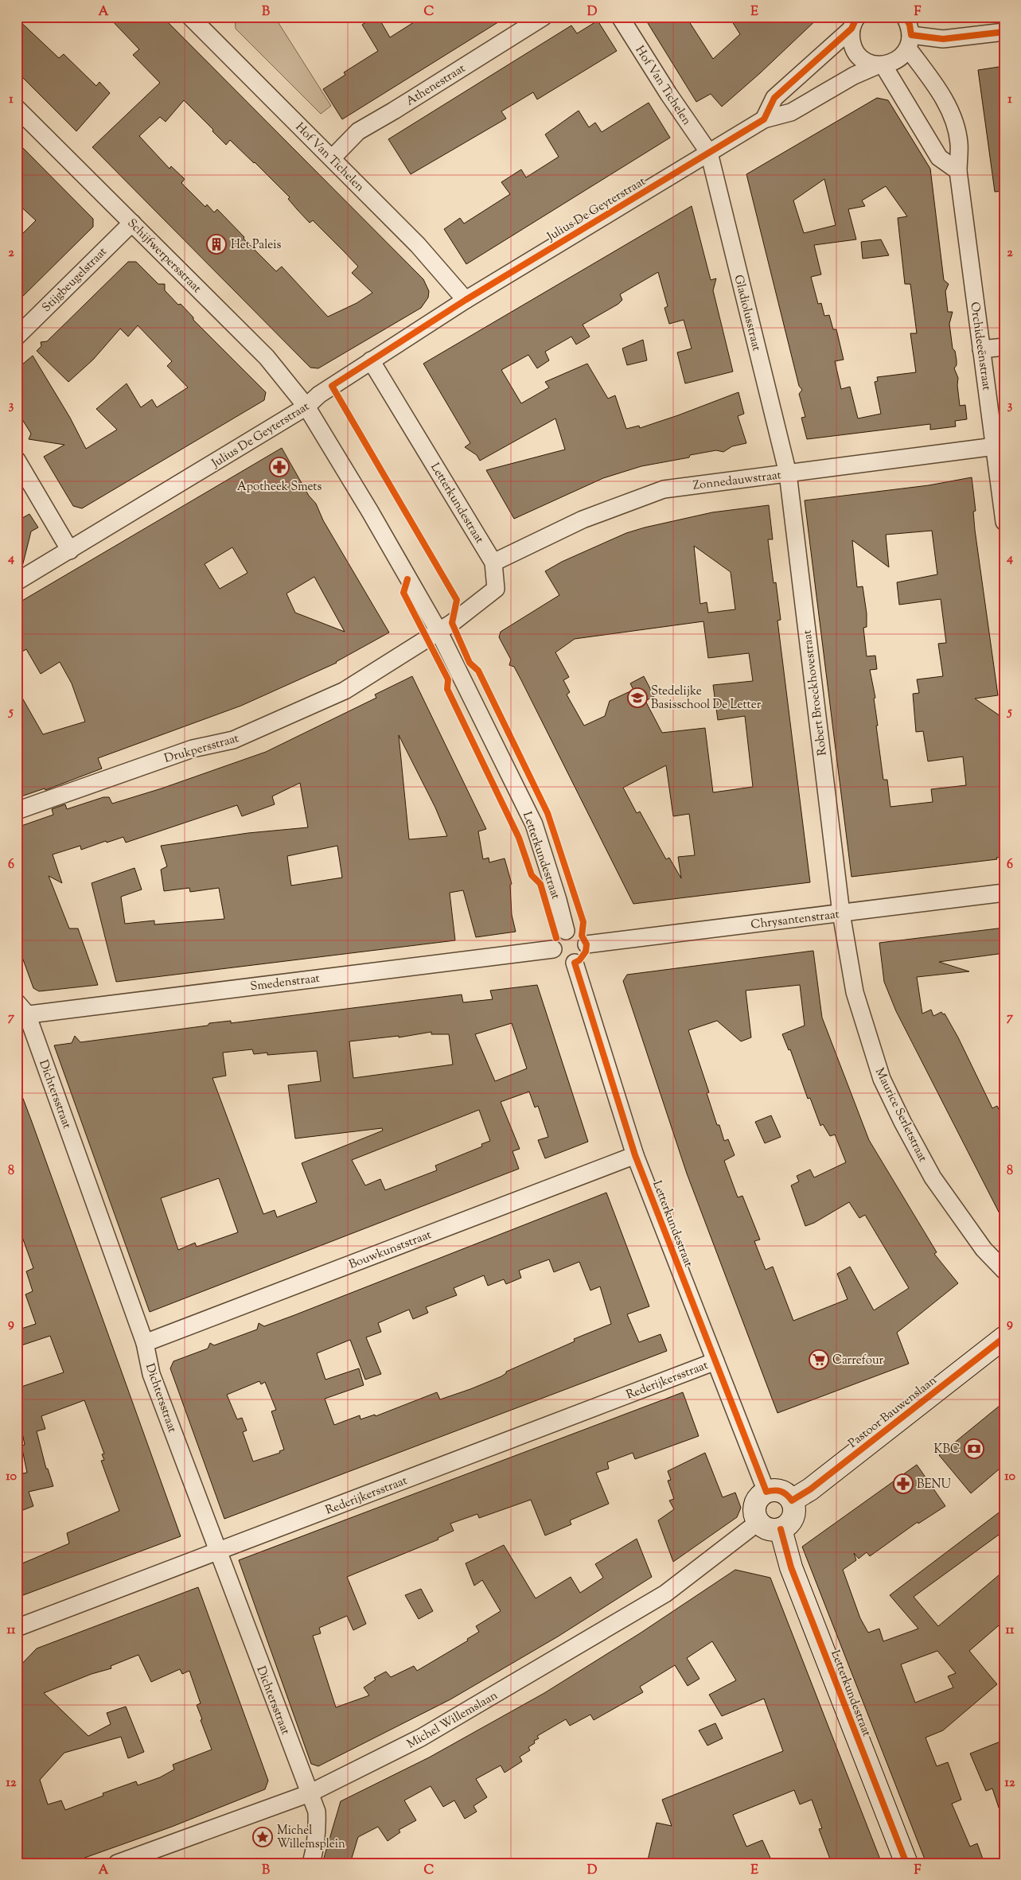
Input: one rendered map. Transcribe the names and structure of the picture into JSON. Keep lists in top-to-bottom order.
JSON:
{
  "streets": {
    "street": [
      "Athenestraat",
      "Hof Van Tichelen",
      "Julius De Geyterstraat",
      "Schijfwerpersstraat",
      "Stijgbeugelstraat",
      "Gladiolusstraat",
      "Orchideeënstraat",
      "Zonnedauwstraat",
      "Letterkundestraat",
      "Robert Broeckhovestraat",
      "Drukpersstraat",
      "Chrysantenstraat",
      "Smedenstraat",
      "Dichtersstraat",
      "Maurice Serletstraat",
      "Bouwkunststraat",
      "Rederijkersstraat",
      "Pastoor Bauwenslaan",
      "Michel Willemslaan"
    ]
  },
  "crossings": [
    ["Athenestraat", "Hof Van Tichelen"],
    ["Hof Van Tichelen", "Julius De Geyterstraat"],
    ["Hof Van Tichelen", "Gladiolusstraat"],
    ["Julius De Geyterstraat", "Schijfwerpersstraat"],
    ["Julius De Geyterstraat", "Gladiolusstraat"],
    ["Julius De Geyterstraat", "Orchideeënstraat"],
    ["Julius De Geyterstraat", "Letterkundestraat"],
    ["Schijfwerpersstraat", "Stijgbeugelstraat"],
    ["Schijfwerpersstraat", "Letterkundestraat"],
    ["Gladiolusstraat", "Zonnedauwstraat"],
    ["Gladiolusstraat", "Robert Broeckhovestraat"],
    ["Orchideeënstraat", "Zonnedauwstraat"],
    ["Zonnedauwstraat", "Letterkundestraat"],
    ["Zonnedauwstraat", "Robert Broeckhovestraat"],
    ["Letterkundestraat", "Drukpersstraat"],
    ["Letterkundestraat", "Chrysantenstraat"],
    ["Letterkundestraat", "Smedenstraat"],
    ["Letterkundestraat", "Bouwkunststraat"],
    ["Letterkundestraat", "Rederijkersstraat"],
    ["Letterkundestraat", "Pastoor Bauwenslaan"],
    ["Letterkundestraat", "Michel Willemslaan"],
    ["Robert Broeckhovestraat", "Chrysantenstraat"],
    ["Robert Broeckhovestraat", "Maurice Serletstraat"],
    ["Chrysantenstraat", "Smedenstraat"],
    ["Chrysantenstraat", "Maurice Serletstraat"],
    ["Smedenstraat", "Dichtersstraat"],
    ["Dichtersstraat", "Bouwkunststraat"],
    ["Dichtersstraat", "Rederijkersstraat"],
    ["Dichtersstraat", "Michel Willemslaan"],
    ["Pastoor Bauwenslaan", "Michel Willemslaan"]
  ],
  "places": {
    "building": ["Het Paleis"],
    "pharmacy": ["Apotheek Smets", "BENU"],
    "school or university": ["Stedelijke Basisschool De Letter"],
    "supermarket": ["Carrefour"],
    "bank": ["KBC"],
    "place": ["Michel Willemsplein"]
  },
  "grid": {
    "columns": [
      "A",
      "B",
      "C",
      "D",
      "E",
      "F"
    ],
    "rows": [
      "1",
      "2",
      "3",
      "4",
      "5",
      "6",
      "7",
      "8",
      "9",
      "10",
      "11",
      "12"
    ]
  }
}
